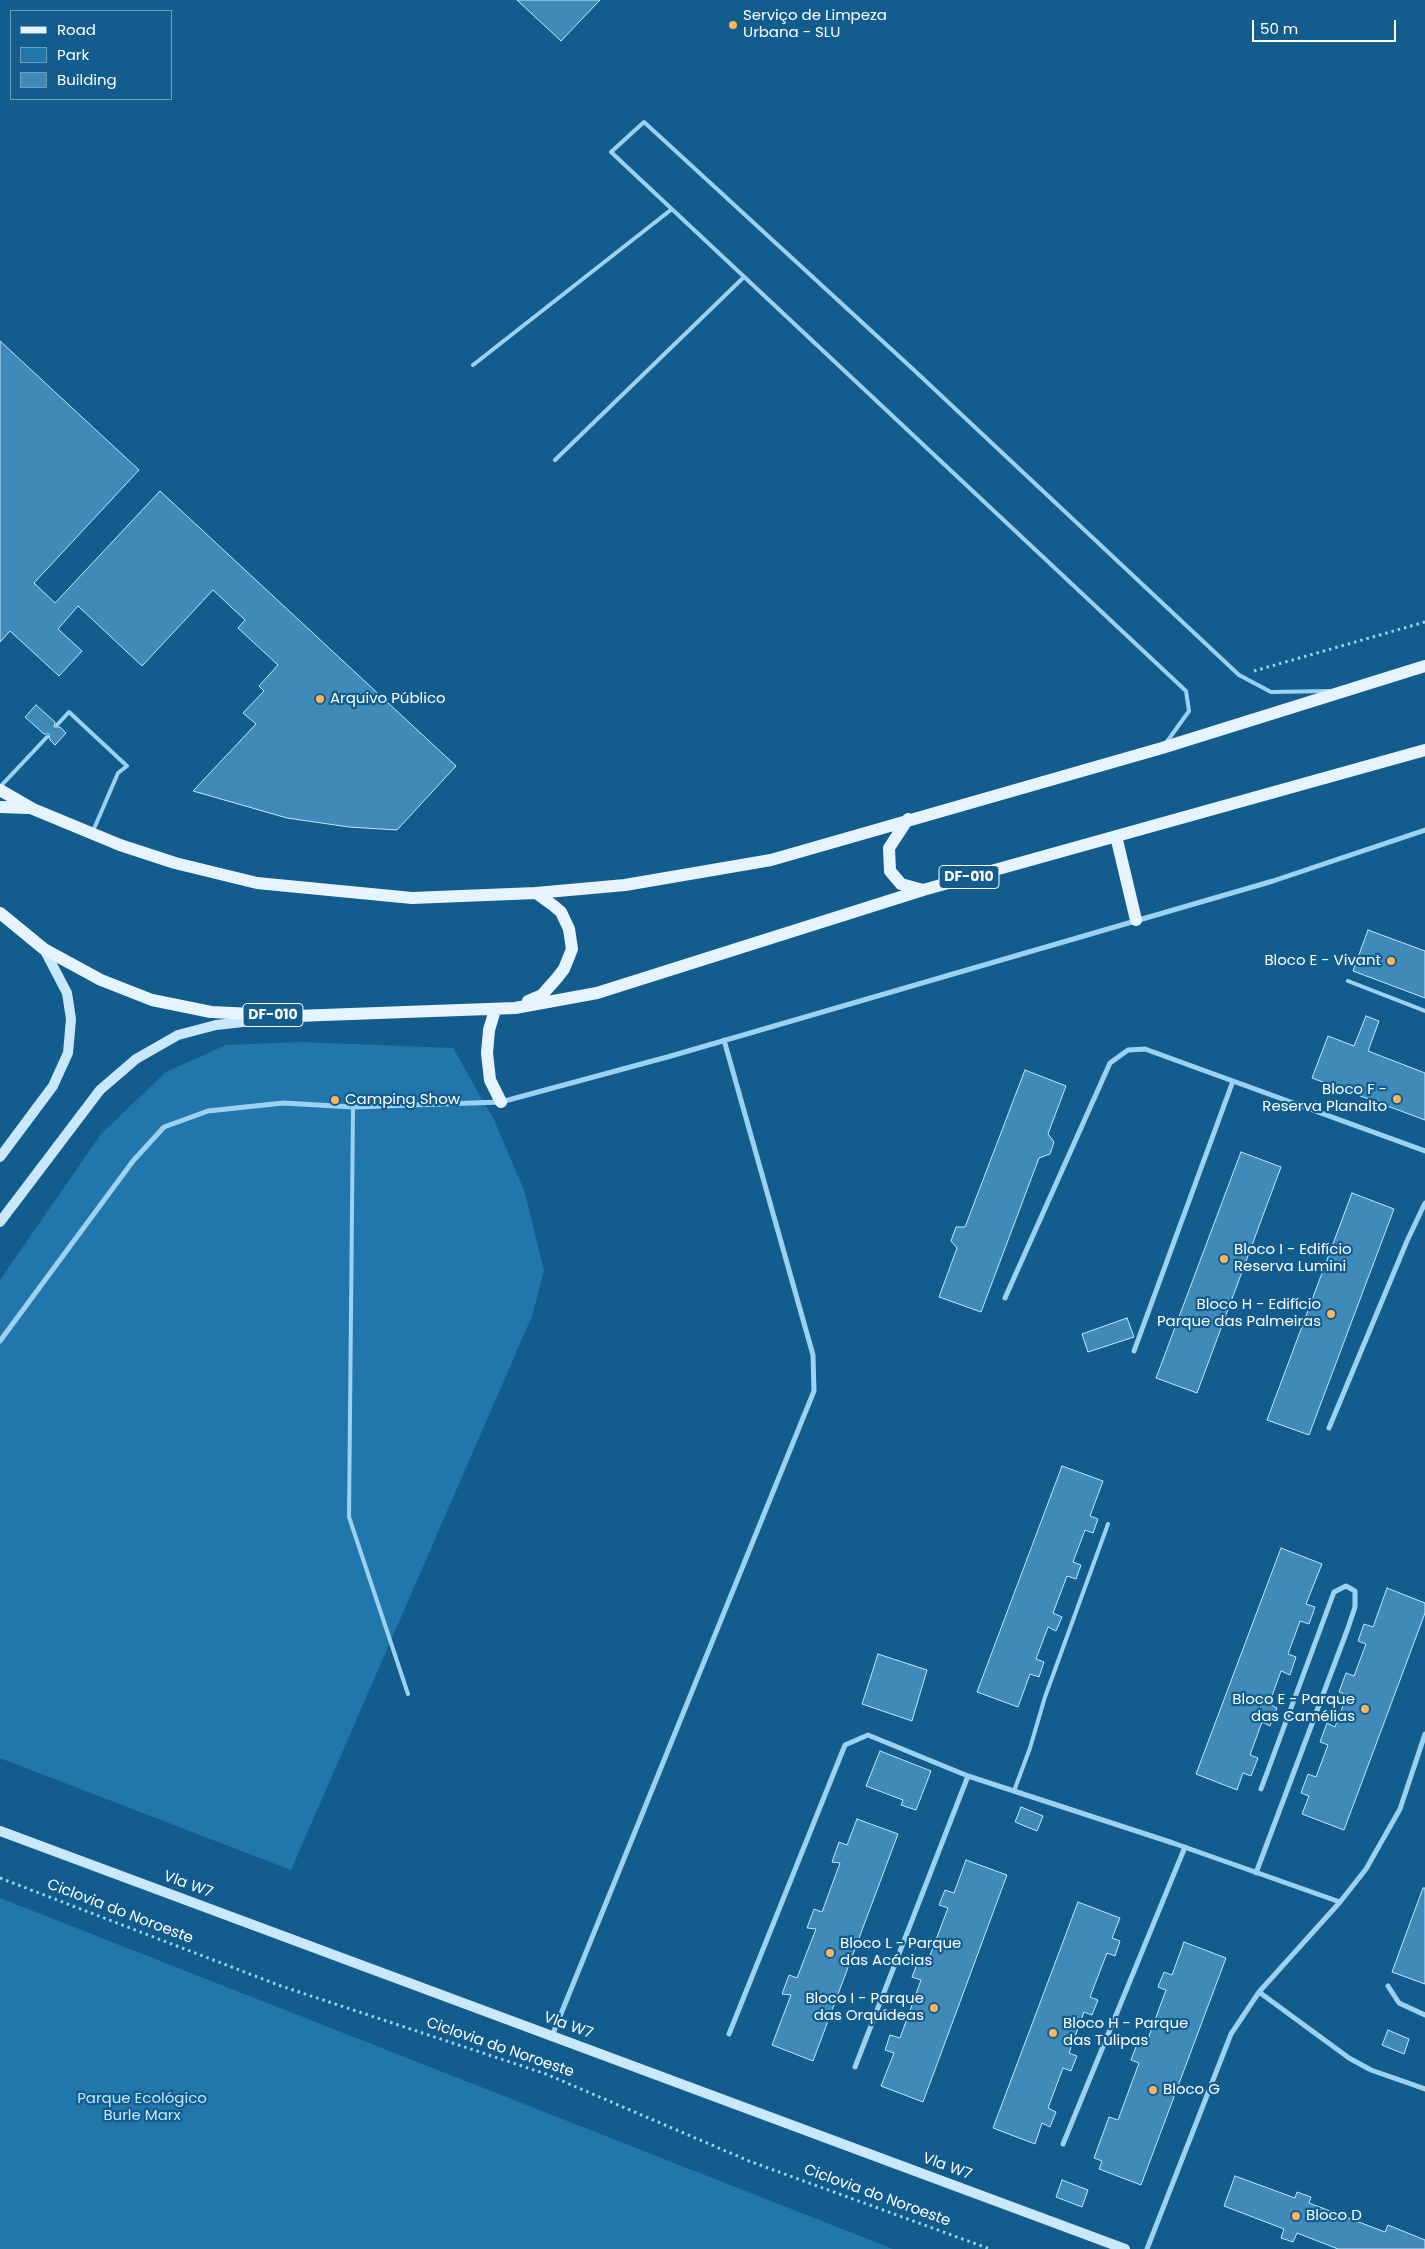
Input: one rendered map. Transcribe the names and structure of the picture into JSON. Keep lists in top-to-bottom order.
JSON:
{
  "streets": {
    "main road": ["DF-010", "Vla W7"],
    "path": ["Ciclovia do Noroeste"]
  },
  "parks": ["Parque Ecológico Burle Marx"],
  "places": [
    "Serviço de Limpeza Urbana - SLU",
    "Arquivo Público",
    "Bloco E - Vivant",
    "Bloco F - Reserva Planalto",
    "Camping Show",
    "Bloco I - Edifício Reserva Lumini",
    "Bloco H - Edifício Parque das Palmeiras",
    "Bloco E - Parque das Camélias",
    "Bloco L - Parque das Acácias",
    "Bloco I - Parque das Orquídeas",
    "Bloco H - Parque das Tulipas",
    "Bloco G",
    "Bloco D"
  ],
  "legend": ["Road", "Park", "Building"],
  "scale_bar": "50 m"
}
